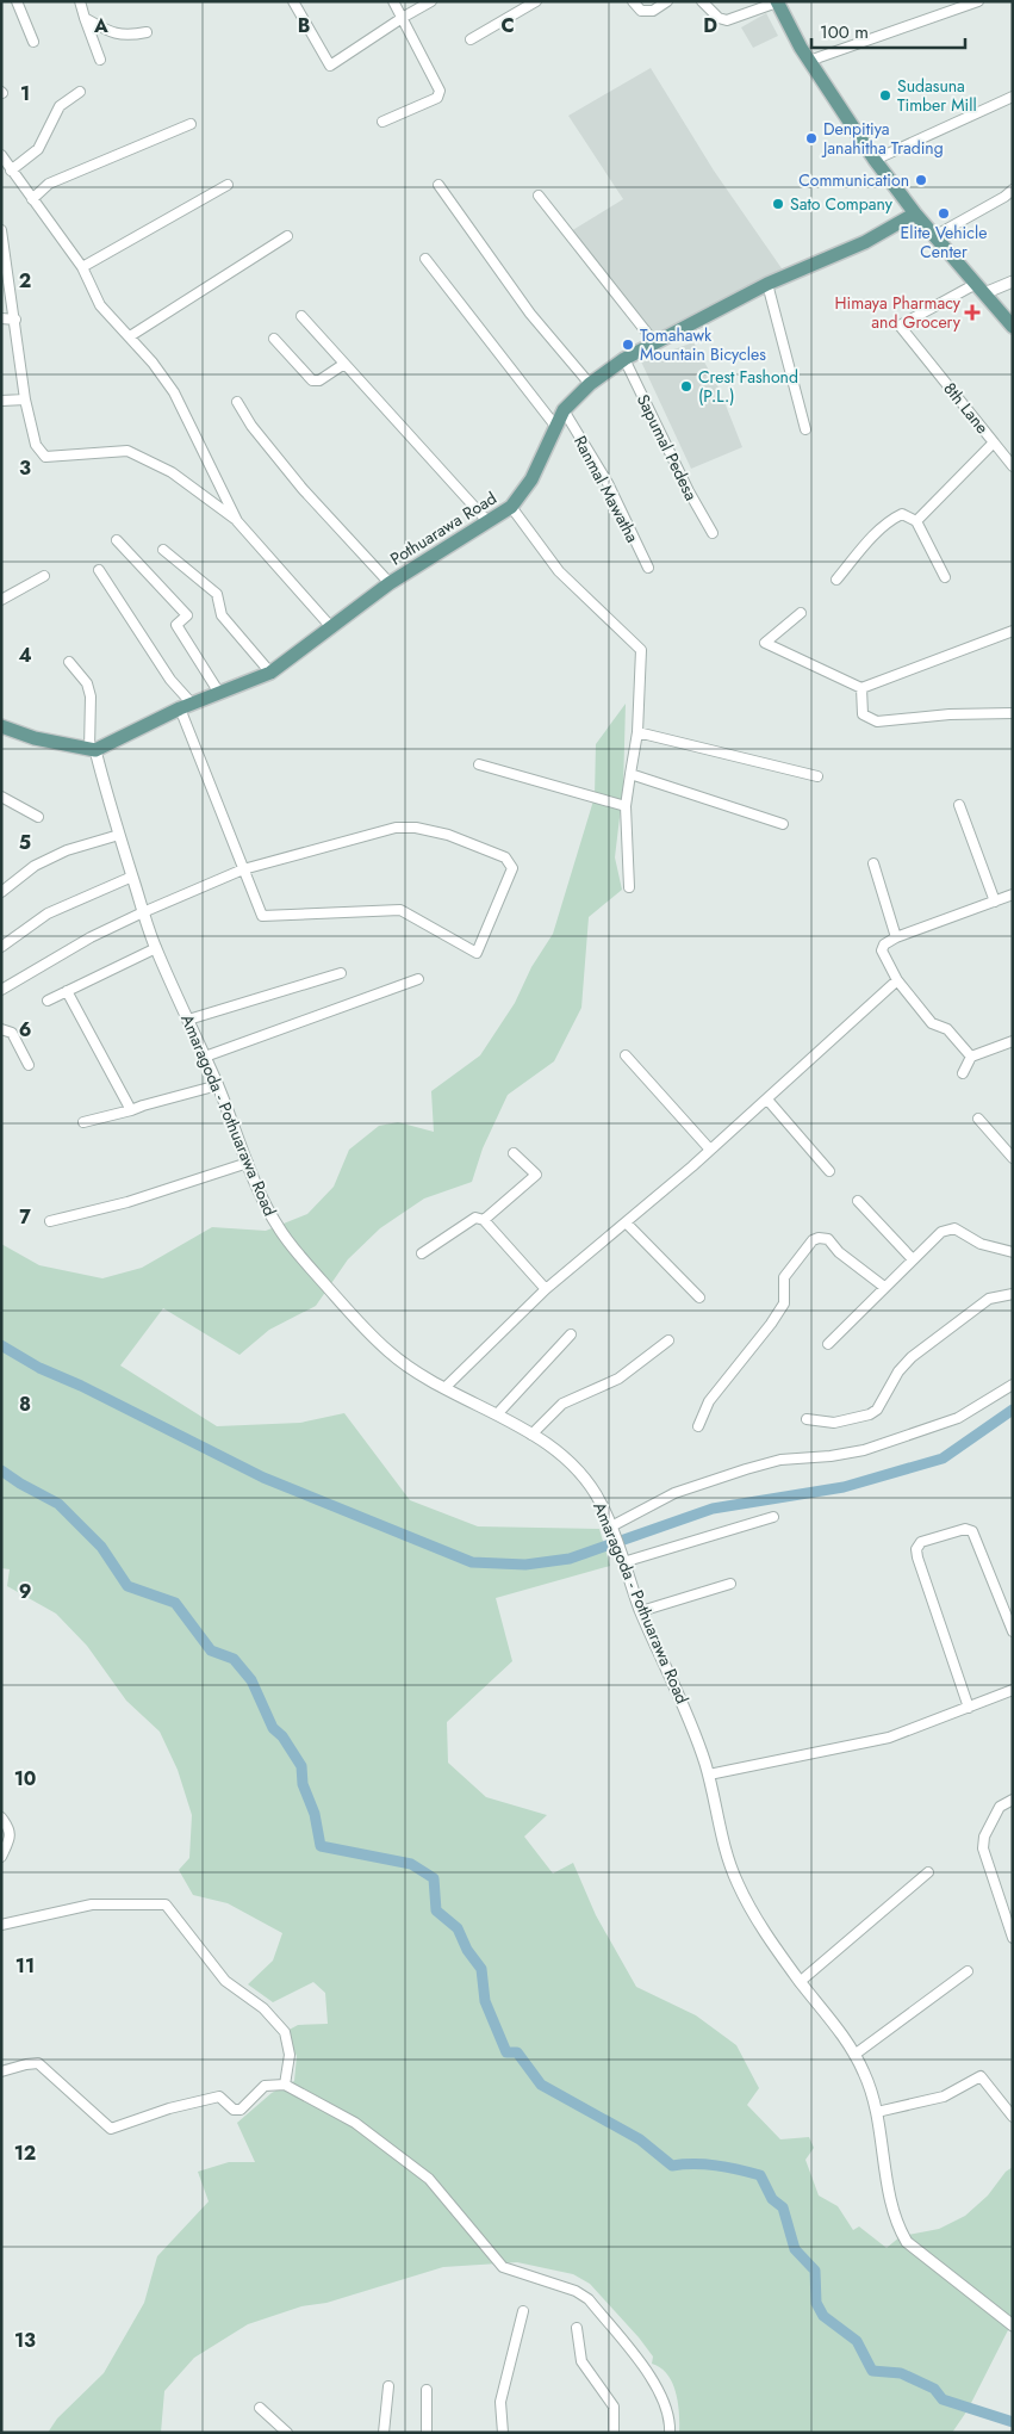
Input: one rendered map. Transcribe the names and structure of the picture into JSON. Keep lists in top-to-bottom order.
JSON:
{
  "streets": {
    "main road": ["Pothuarawa Road"],
    "street": [
      "8th Lane",
      "Sapumal Pedesa",
      "Ranmal Mawatha",
      "Amaragoda - Pothuarawa Road"
    ]
  },
  "crossings": [
    ["Sapumal Pedesa", "Pothuarawa Road"],
    ["Ranmal Mawatha", "Pothuarawa Road"],
    ["Pothuarawa Road", "Amaragoda - Pothuarawa Road"]
  ],
  "places": {
    "other": [
      "Sudasuna Timber Mill",
      "Denpitiya Janahitha Trading",
      "Communication",
      "Sato Company",
      "Elite Vehicle Center",
      "Tomahawk Mountain Bicycles",
      "Crest Fashond (P.L.)"
    ],
    "health": ["Himaya Pharmacy and Grocery"]
  },
  "scale_bar": "100 m",
  "grid": {
    "columns": [
      "A",
      "B",
      "C",
      "D"
    ],
    "rows": [
      "1",
      "2",
      "3",
      "4",
      "5",
      "6",
      "7",
      "8",
      "9",
      "10",
      "11",
      "12",
      "13"
    ]
  }
}
